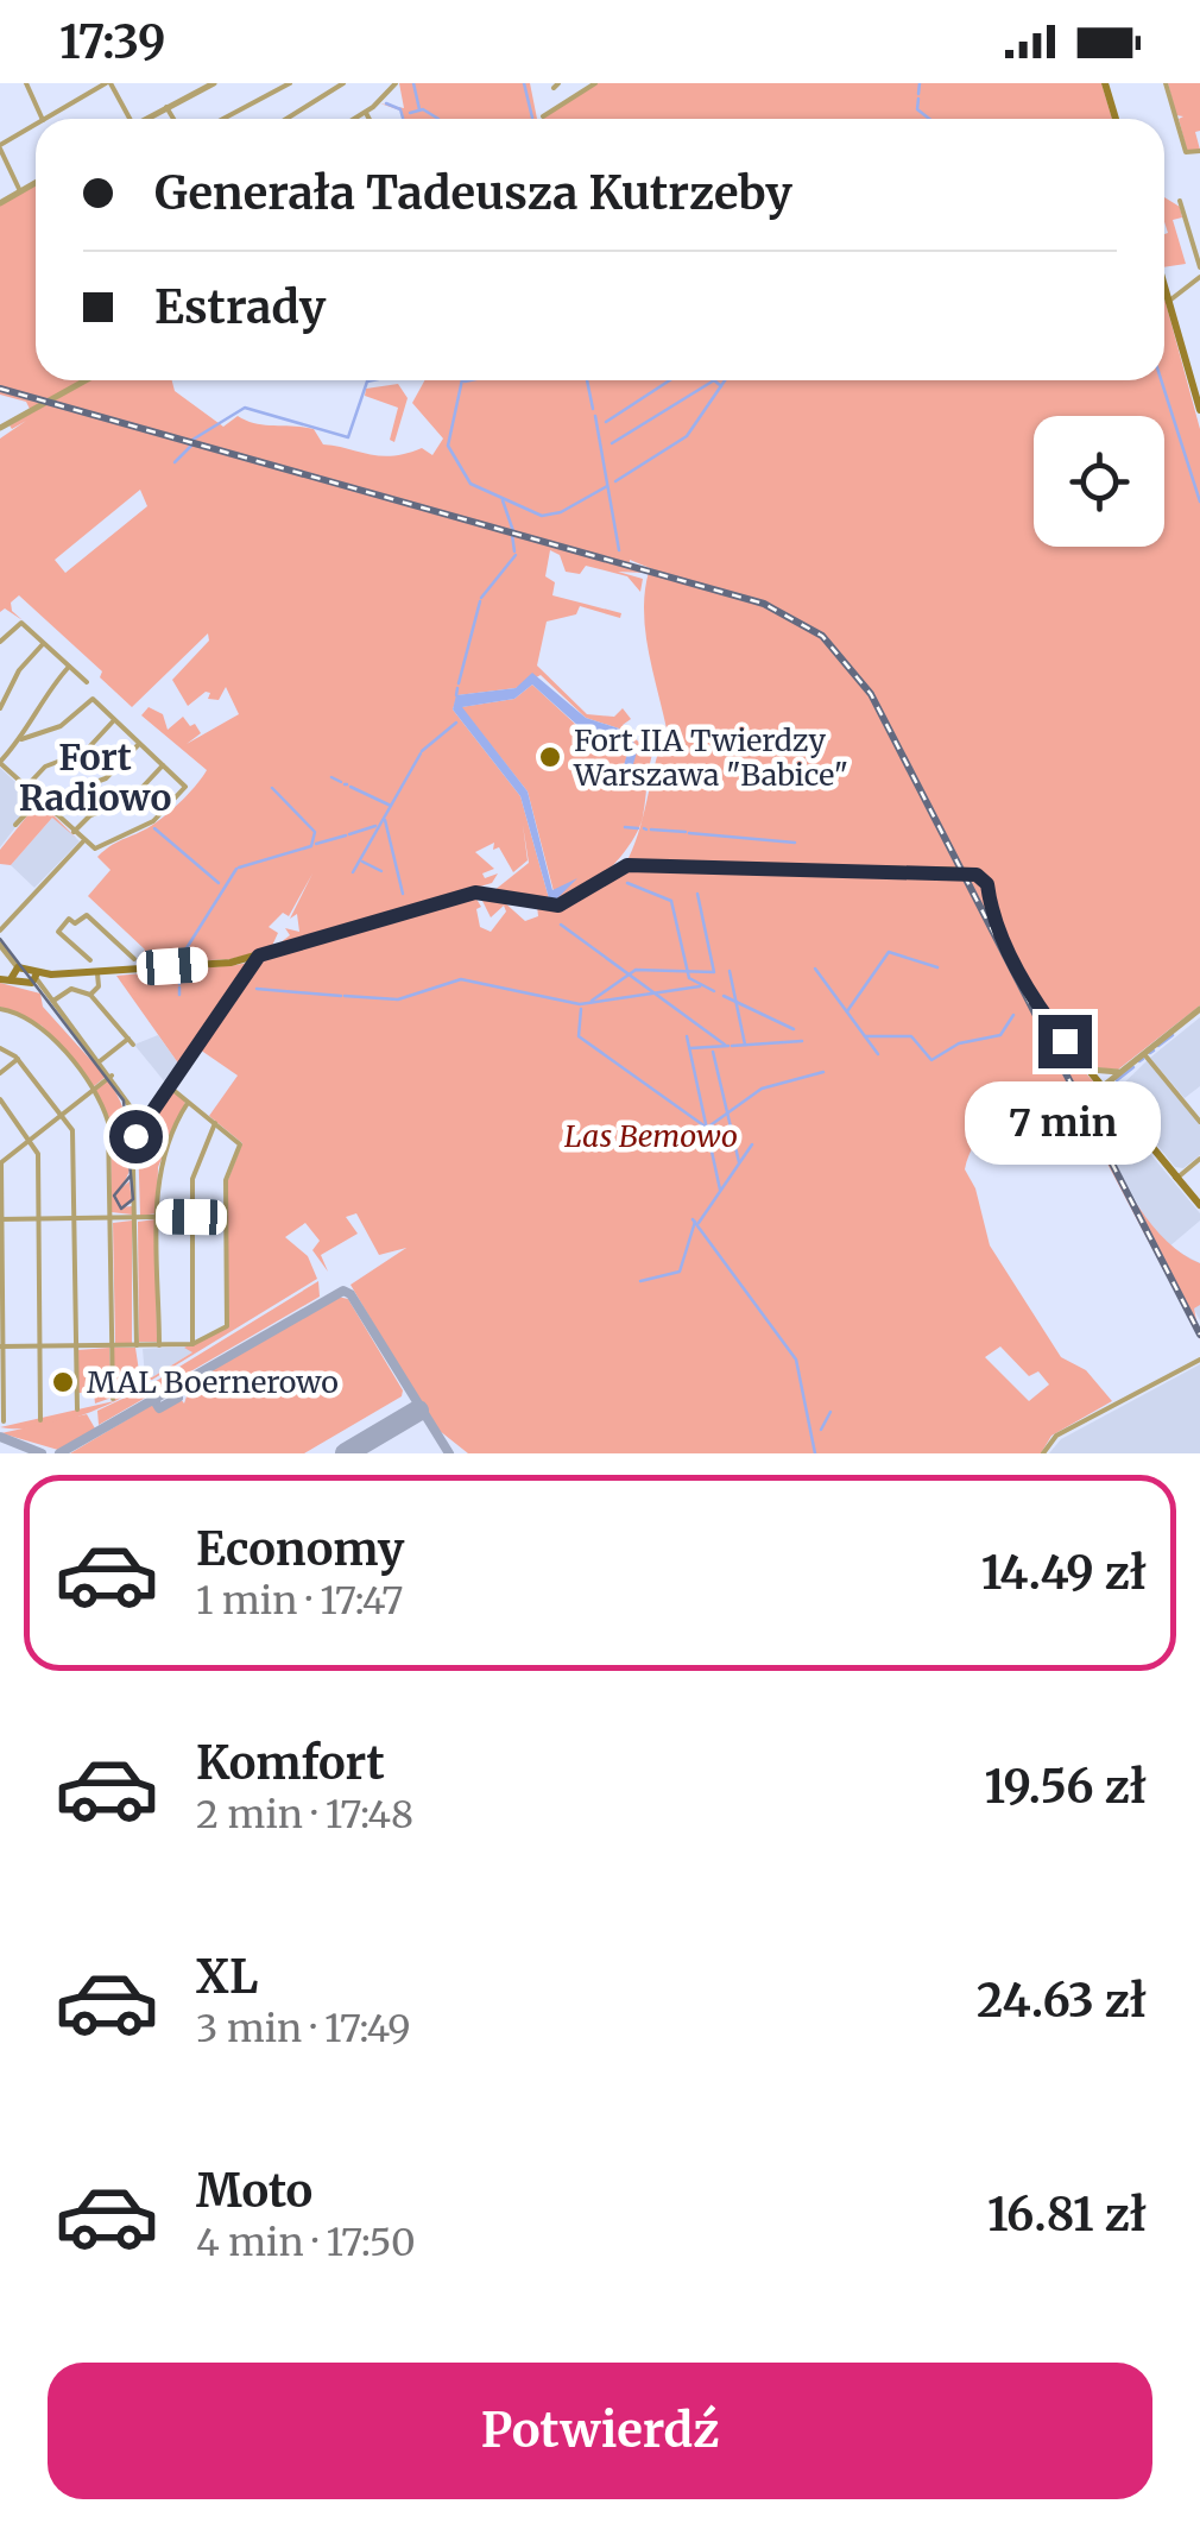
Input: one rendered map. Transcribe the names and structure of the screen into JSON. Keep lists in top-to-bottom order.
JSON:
{
  "districts": ["Fort Radiowo"],
  "parks": ["Las Bemowo"],
  "places": ["Fort IIA Twierdzy Warszawa \"Babice\"", "MAL Boernerowo"],
  "page": {
    "status": "17:39",
    "banner": ["Generała Tadeusza Kutrzeby", "Estrady"],
    "bubble": "7 min",
    "list": [
      {
        "name": "Economy",
        "note": "1 min · 17:47",
        "value": "14.49 zł"
      },
      {
        "name": "Komfort",
        "note": "2 min · 17:48",
        "value": "19.56 zł"
      },
      {
        "name": "XL",
        "note": "3 min · 17:49",
        "value": "24.63 zł"
      },
      {
        "name": "Moto",
        "note": "4 min · 17:50",
        "value": "16.81 zł"
      }
    ],
    "buttons": "Potwierdź"
  }
}
